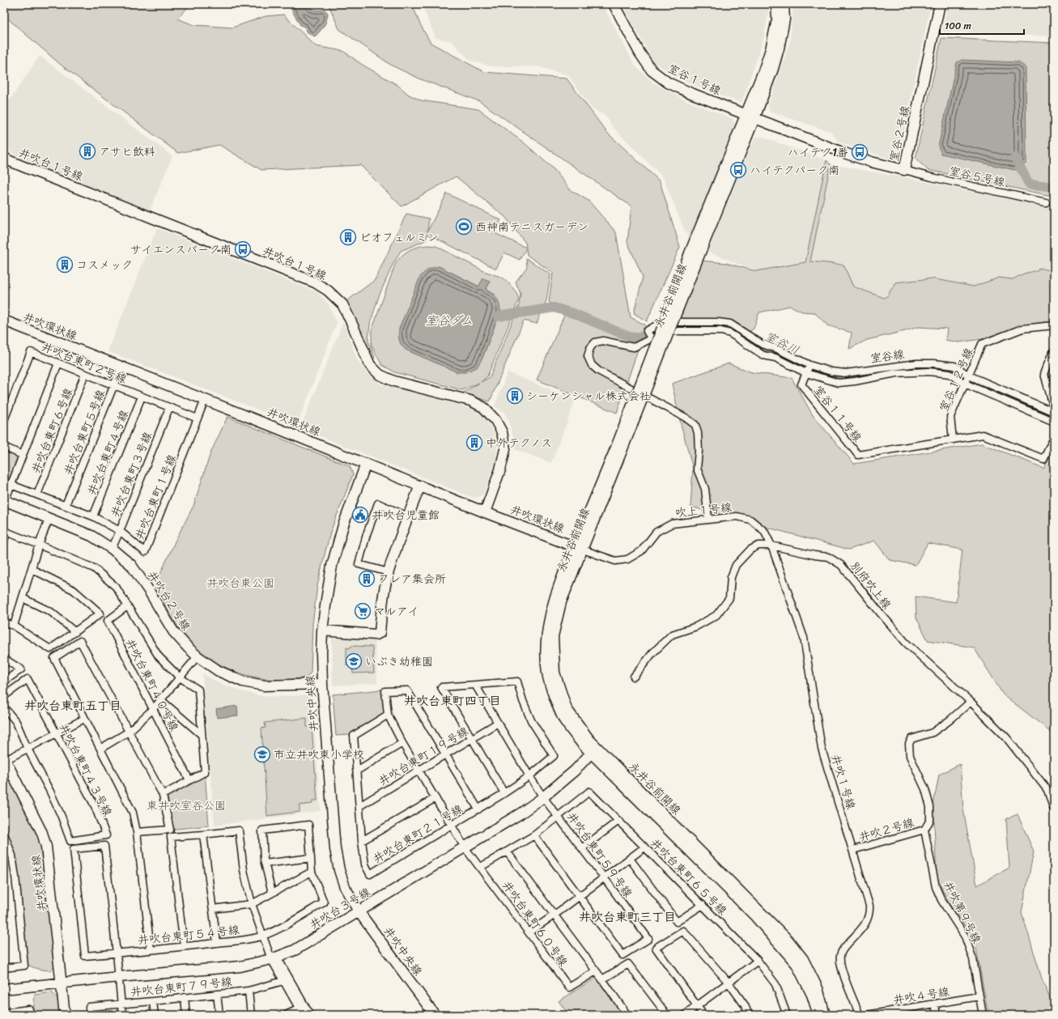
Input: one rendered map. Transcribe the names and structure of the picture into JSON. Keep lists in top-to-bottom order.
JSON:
{
  "streets": {
    "street": [
      "室谷１号線",
      "室谷２号線",
      "井吹台１号線",
      "室谷５号線",
      "永井谷前開線",
      "井吹環状線",
      "室谷線",
      "井吹台東町２号線",
      "室谷１２号線",
      "室谷１１号線",
      "井吹台東町６号線",
      "井吹台東町５号線",
      "井吹台東町４号線",
      "井吹台東町３号線",
      "井吹台東町１号線",
      "吹上１号線",
      "別府吹上線",
      "井吹台２号線",
      "井吹台東町４０号線",
      "井吹中央線",
      "井吹台東町１９号線",
      "井吹台東町４３号線",
      "井吹１号線",
      "井吹２号線",
      "井吹台東町２１号線",
      "井吹台東町５９号線",
      "井吹台東町６５号線",
      "井吹台３号線",
      "井吹第９号線",
      "井吹台東町６０号線",
      "井吹台東町５４号線",
      "井吹台東町７９号線",
      "井吹４号線"
    ]
  },
  "crossings": [
    ["室谷１号線", "室谷２号線"],
    ["室谷１号線", "永井谷前開線"],
    ["室谷２号線", "室谷５号線"],
    ["室谷２号線", "永井谷前開線"],
    ["井吹台１号線", "井吹環状線"],
    ["永井谷前開線", "井吹環状線"],
    ["永井谷前開線", "吹上１号線"],
    ["永井谷前開線", "井吹台３号線"],
    ["井吹環状線", "井吹台東町５号線"],
    ["井吹環状線", "井吹台東町１号線"],
    ["井吹環状線", "吹上１号線"],
    ["井吹環状線", "井吹中央線"],
    ["井吹環状線", "井吹台３号線"],
    ["室谷線", "室谷１２号線"],
    ["井吹台東町２号線", "井吹台東町６号線"],
    ["井吹台東町２号線", "井吹台東町５号線"],
    ["井吹台東町２号線", "井吹台東町４号線"],
    ["井吹台東町２号線", "井吹台東町３号線"],
    ["井吹台東町２号線", "井吹台東町１号線"],
    ["室谷１２号線", "室谷１１号線"],
    ["井吹台東町６号線", "井吹台東町１号線"],
    ["井吹台東町５号線", "井吹台東町１号線"],
    ["井吹台東町４号線", "井吹台東町１号線"],
    ["井吹台東町３号線", "井吹台東町１号線"],
    ["井吹台東町３号線", "井吹台２号線"],
    ["吹上１号線", "別府吹上線"],
    ["吹上１号線", "井吹１号線"],
    ["別府吹上線", "井吹１号線"],
    ["井吹台２号線", "井吹中央線"],
    ["井吹中央線", "井吹台３号線"],
    ["井吹台東町１９号線", "井吹台東町２１号線"],
    ["井吹台東町１９号線", "井吹台東町５９号線"],
    ["井吹台東町１９号線", "井吹台東町６０号線"],
    ["井吹１号線", "井吹２号線"],
    ["井吹２号線", "井吹第９号線"],
    ["井吹台東町２１号線", "井吹台東町５９号線"],
    ["井吹台東町２１号線", "井吹台東町６０号線"],
    ["井吹台東町５９号線", "井吹台東町６５号線"],
    ["井吹台東町５９号線", "井吹台３号線"],
    ["井吹台３号線", "井吹台東町６０号線"],
    ["井吹第９号線", "井吹４号線"]
  ],
  "districts": ["井吹台東町四丁目", "井吹台東町五丁目", "井吹台東町三丁目"],
  "water": ["室谷ダム", "室谷川"],
  "parks": ["井吹台東公園", "東井吹室谷公園"],
  "places": {
    "building": [
      "アサヒ飲料",
      "ビオフェルミン",
      "コスメック",
      "シーケンシャル株式会社",
      "中外テクノス",
      "フレア集会所"
    ],
    "bus stop": ["ハイテク1番", "ハイテクパーク南", "サイエンスパーク南"],
    "sports": ["西神南テニスガーデン"],
    "public building": ["井吹台児童館"],
    "supermarket": ["マルアイ"],
    "school or university": ["いぶき幼稚園", "市立井吹東小学校"]
  },
  "scale_bar": "100 m"
}
